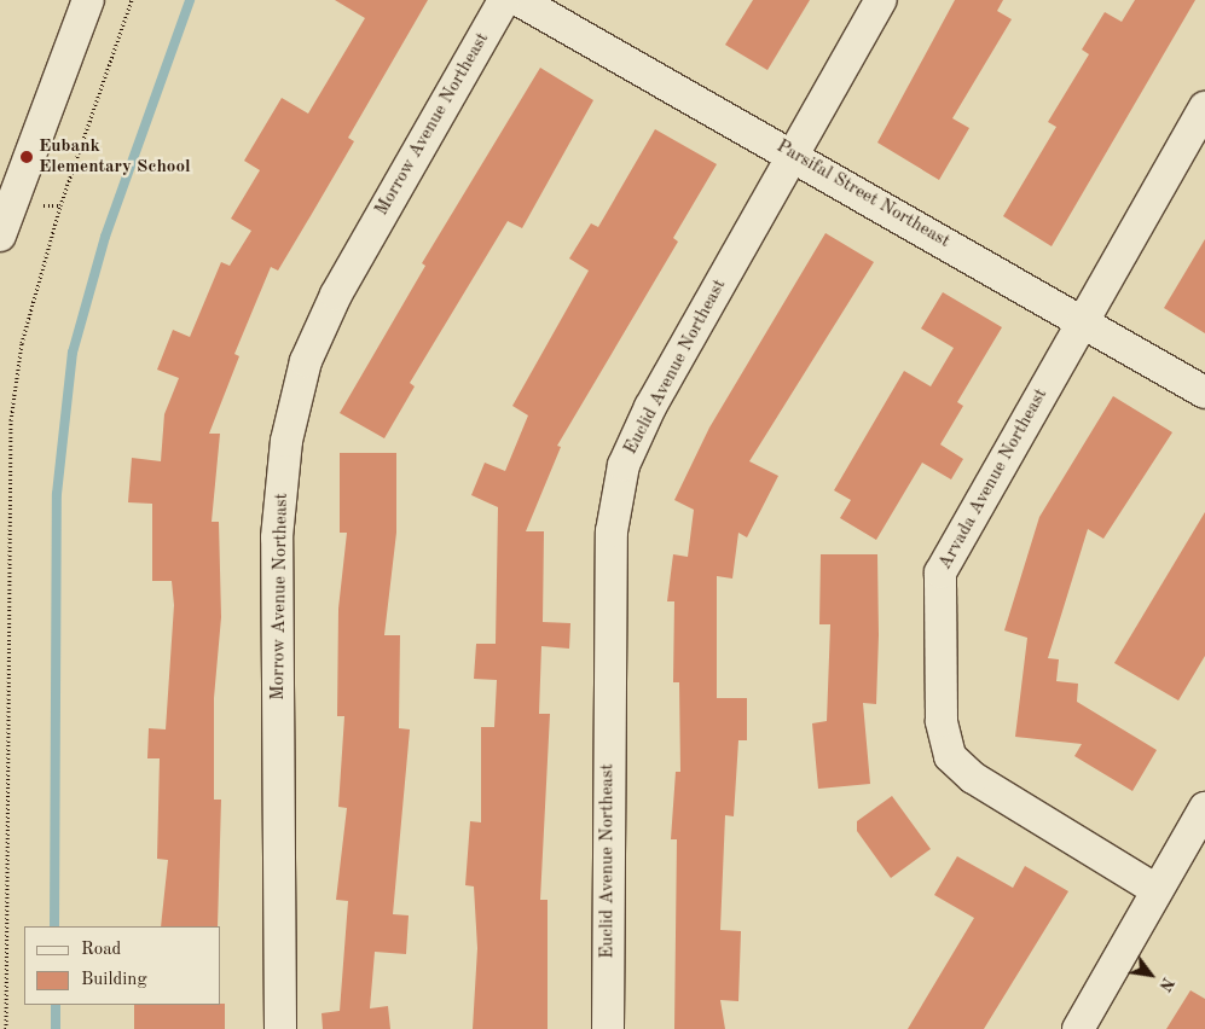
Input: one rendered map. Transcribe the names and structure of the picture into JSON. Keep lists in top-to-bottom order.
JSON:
{
  "streets": {
    "street": [
      "Morrow Avenue Northeast",
      "Parsifal Street Northeast",
      "Euclid Avenue Northeast",
      "Arvada Avenue Northeast"
    ]
  },
  "crossings": [
    ["Parsifal Street Northeast", "Euclid Avenue Northeast"],
    ["Parsifal Street Northeast", "Arvada Avenue Northeast"]
  ],
  "places": ["Eubank Elementary School"],
  "legend": ["Road", "Building"],
  "north": "bottom right"
}
